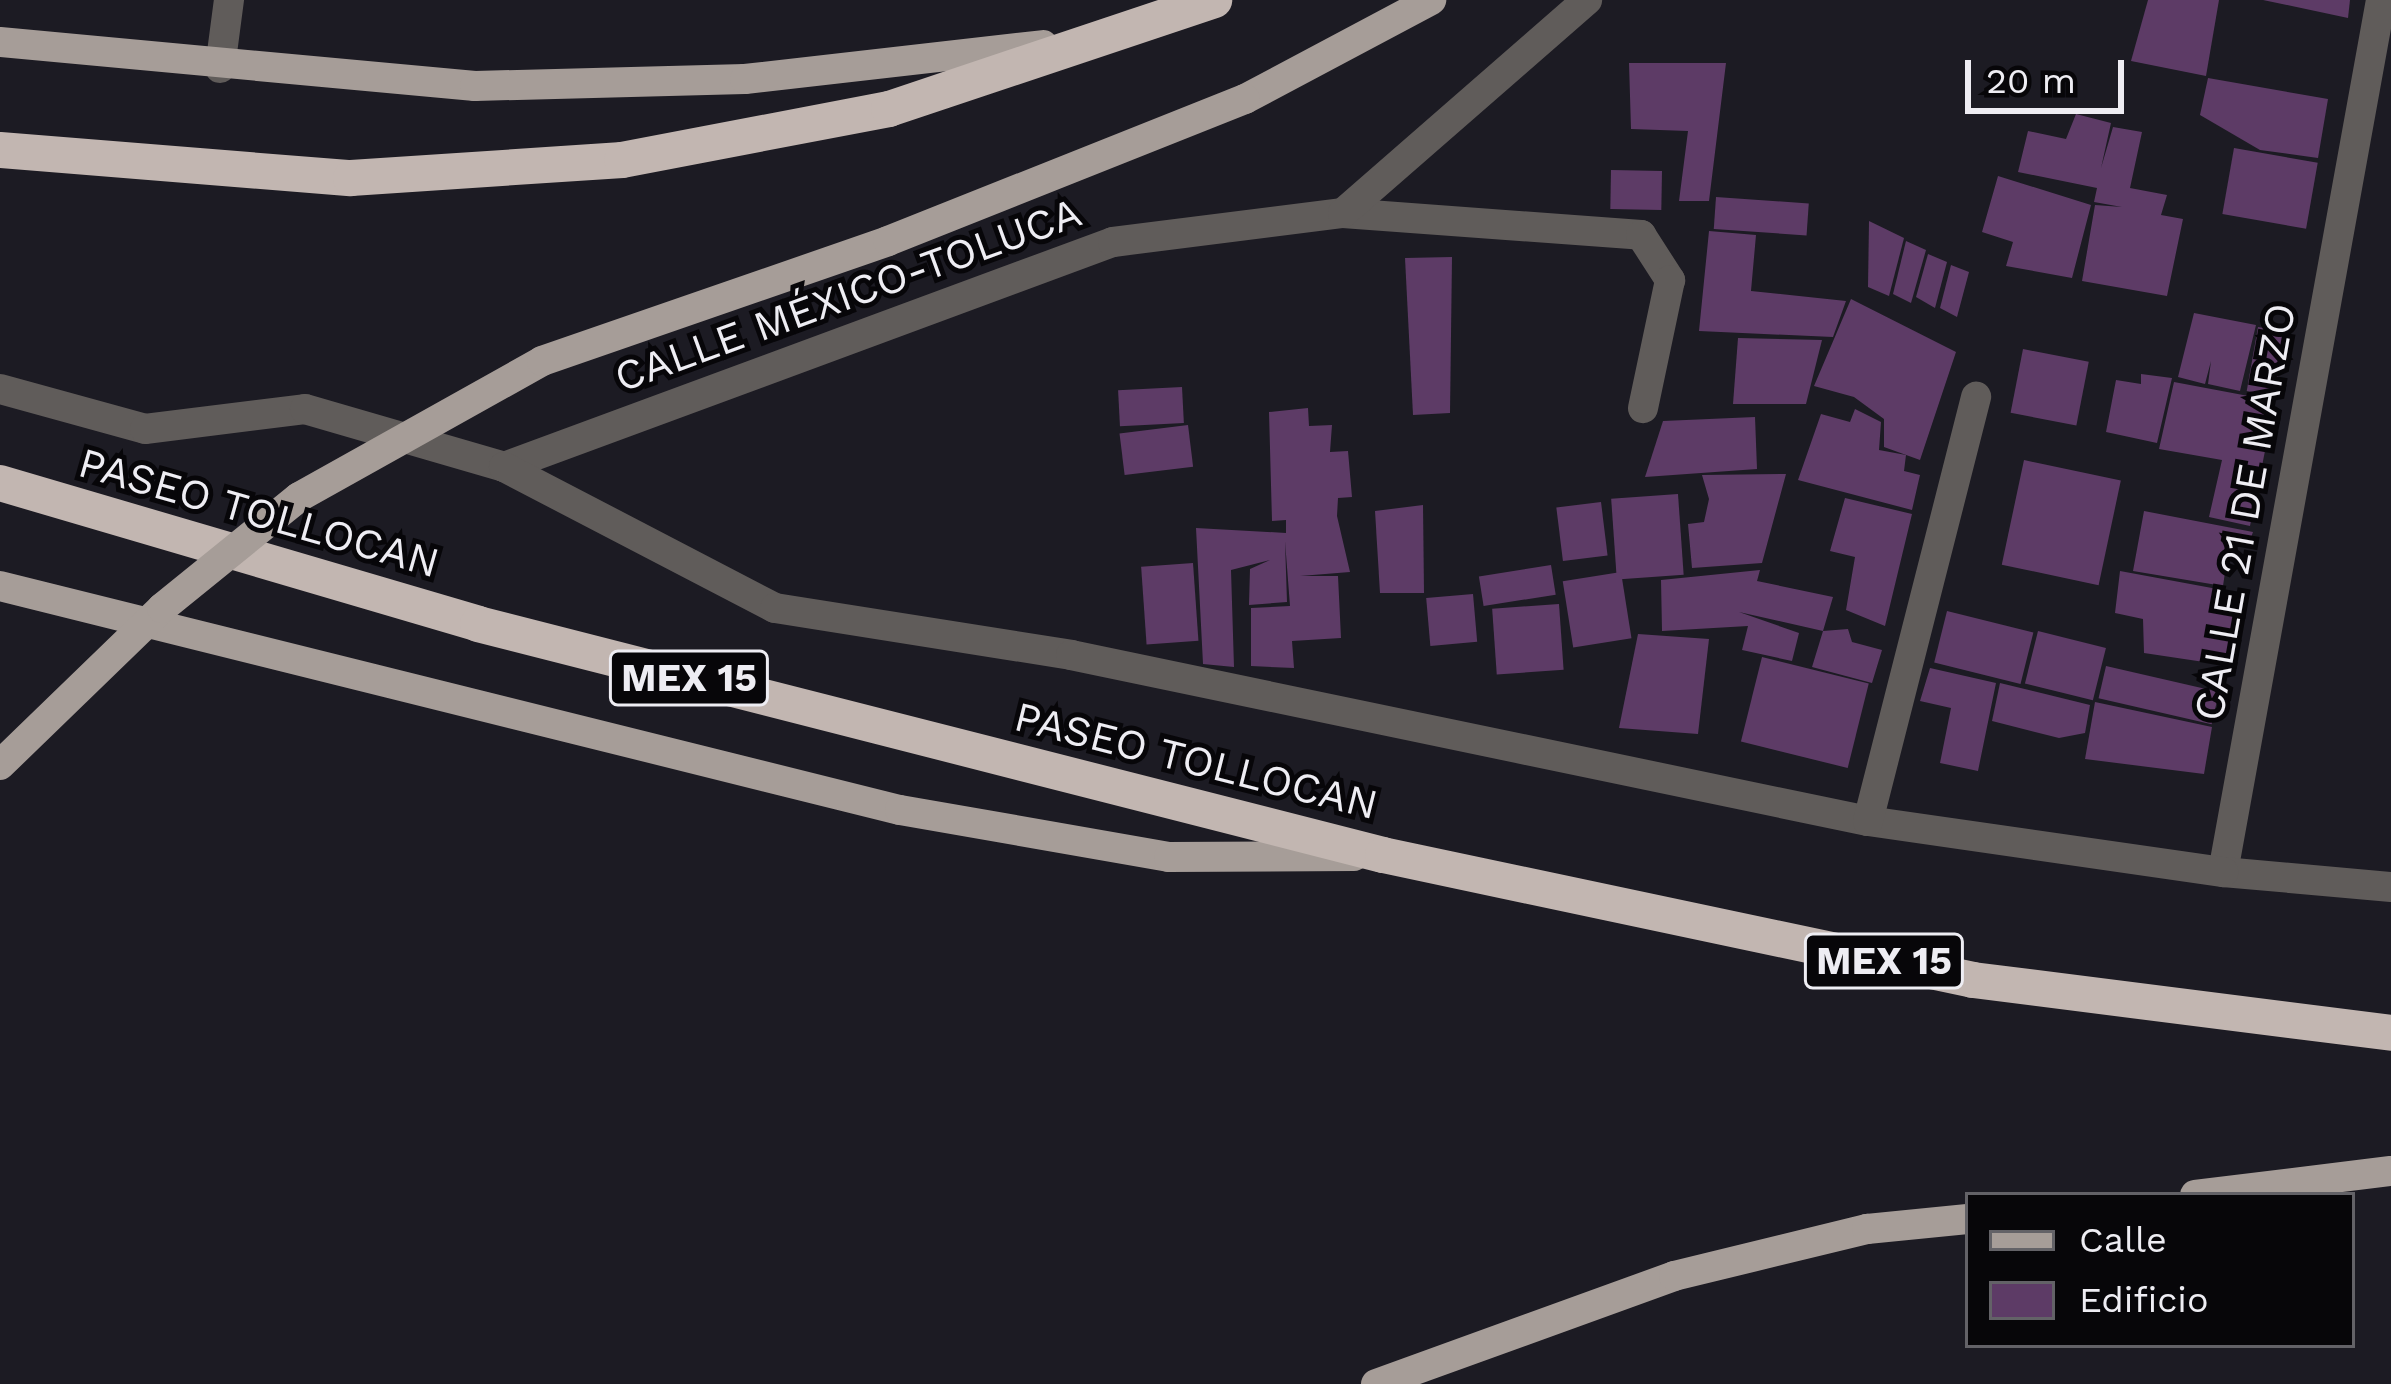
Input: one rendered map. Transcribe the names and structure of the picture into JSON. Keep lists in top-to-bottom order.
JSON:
{
  "streets": {
    "highway": ["PASEO TOLLOCAN", "MEX 15"],
    "street": ["CALLE MÉXICO-TOLUCA", "CALLE 21 DE MARZO"]
  },
  "legend": ["Calle", "Edificio"],
  "scale_bar": "20 m"
}
